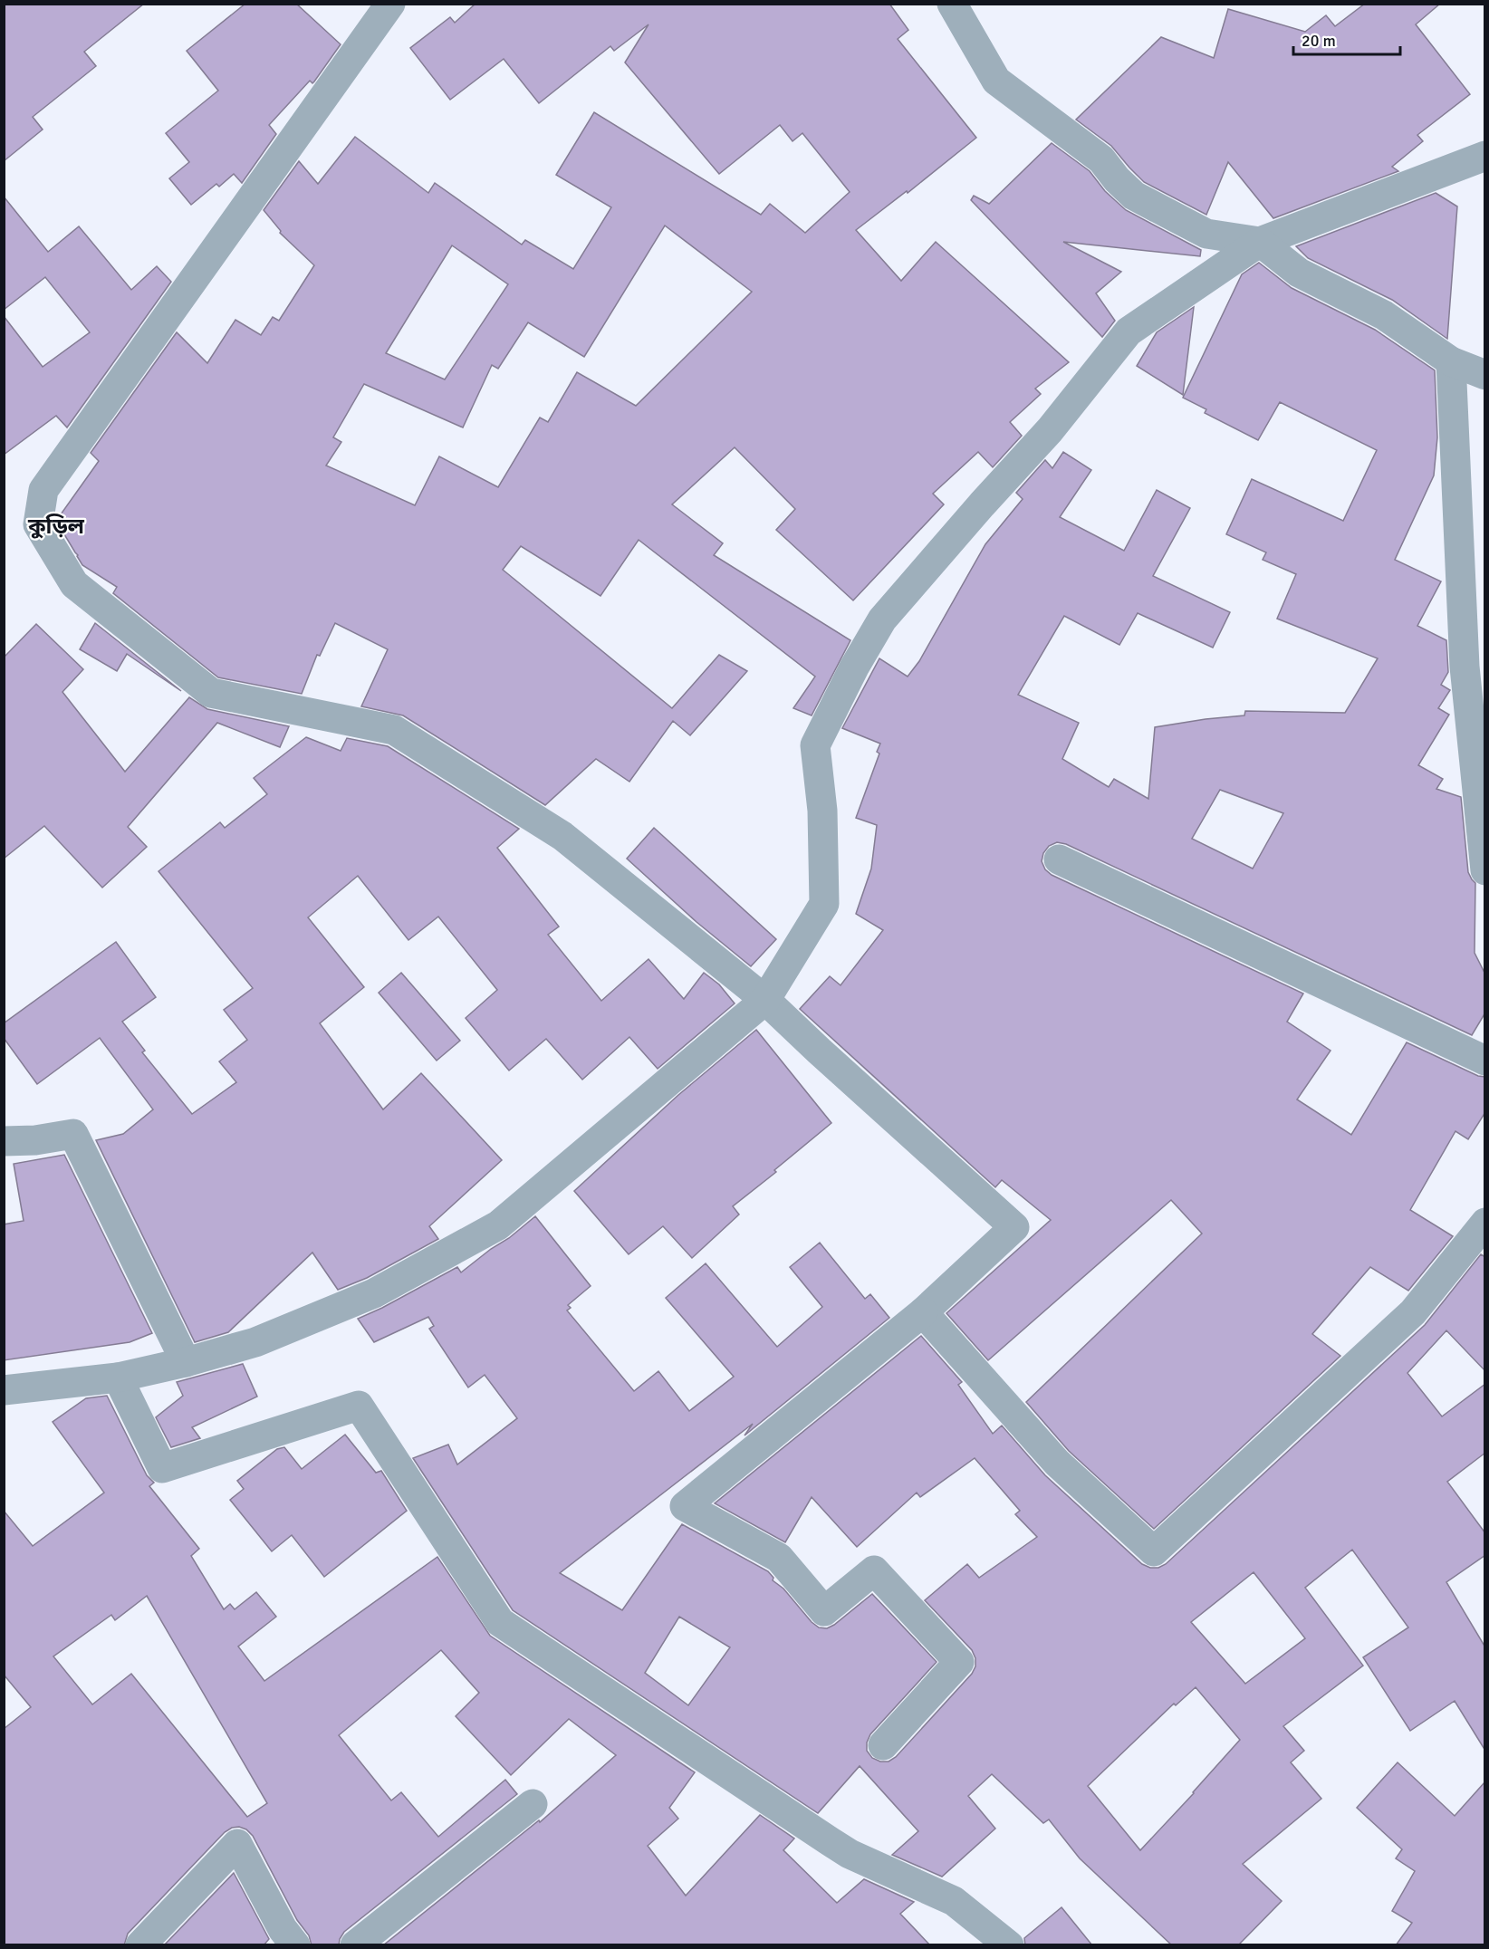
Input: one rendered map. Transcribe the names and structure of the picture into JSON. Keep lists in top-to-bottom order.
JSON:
{
  "districts": ["কুড়িল"],
  "scale_bar": "20 m"
}
